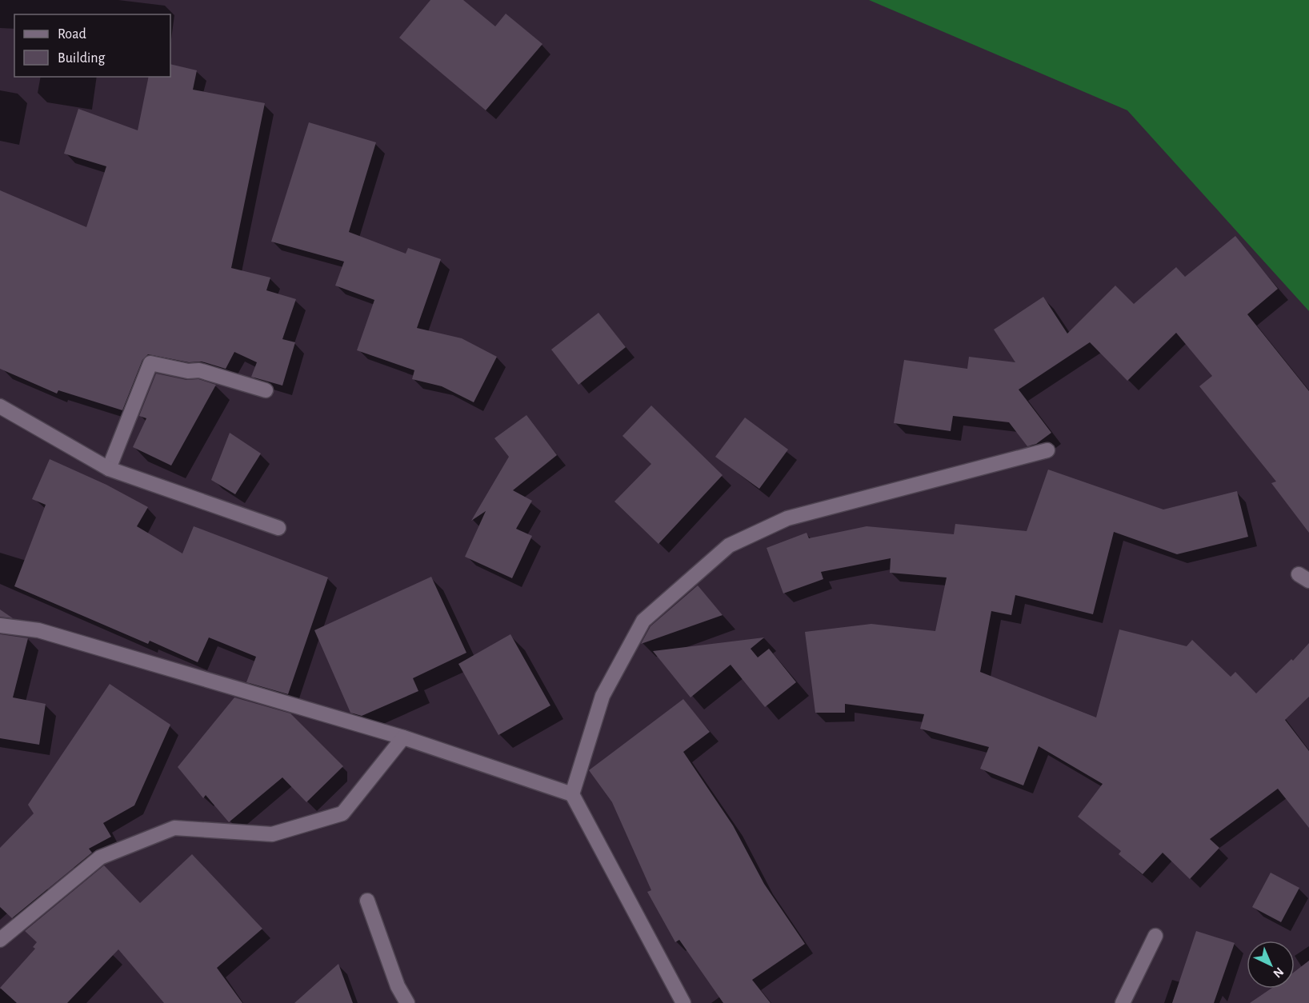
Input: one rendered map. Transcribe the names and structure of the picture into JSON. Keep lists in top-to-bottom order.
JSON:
{
  "legend": ["Road", "Building"],
  "north": "bottom right"
}
